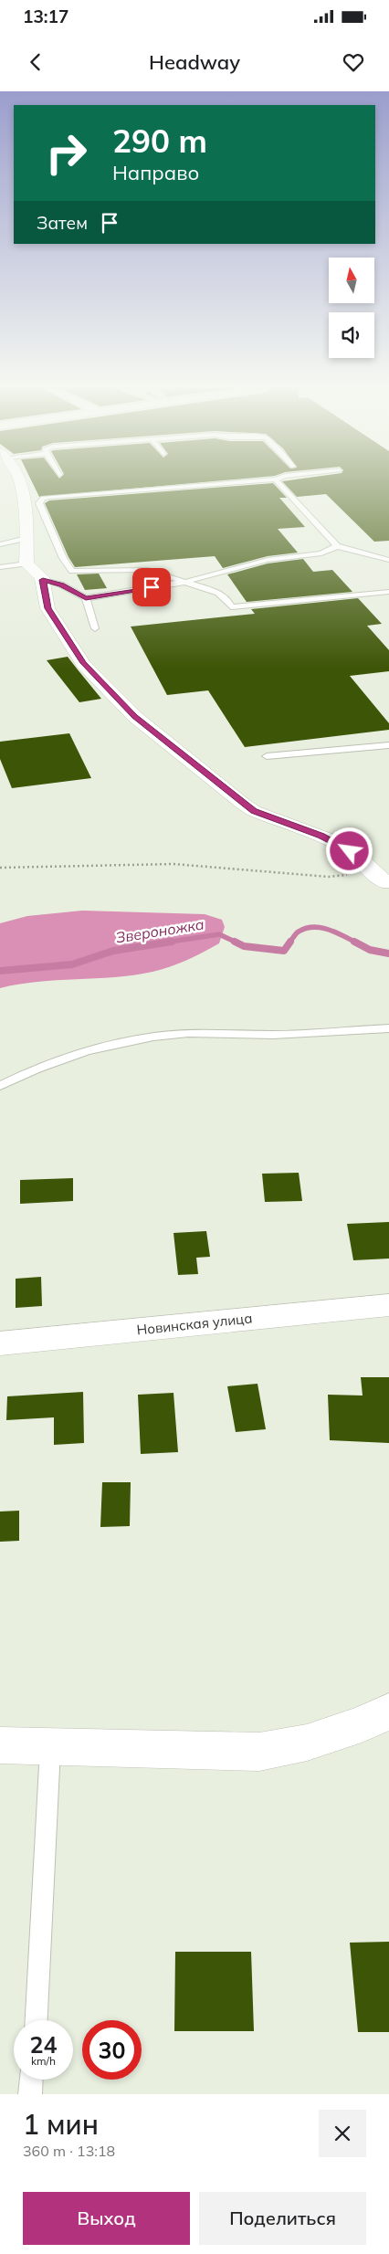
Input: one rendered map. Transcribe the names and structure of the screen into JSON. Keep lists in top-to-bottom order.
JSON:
{
  "streets": {
    "street": ["Новинская улица"]
  },
  "water": ["Звероножка"],
  "north": "top",
  "page": {
    "status": "13:17",
    "header": "Headway",
    "turn": ["290 m", "Направо"],
    "then": "Затем",
    "speed": "24 km/h",
    "limit": "30",
    "heading": ["1 мин", "360 m · 13:18"],
    "buttons": ["Выход", "Поделиться"]
  }
}
